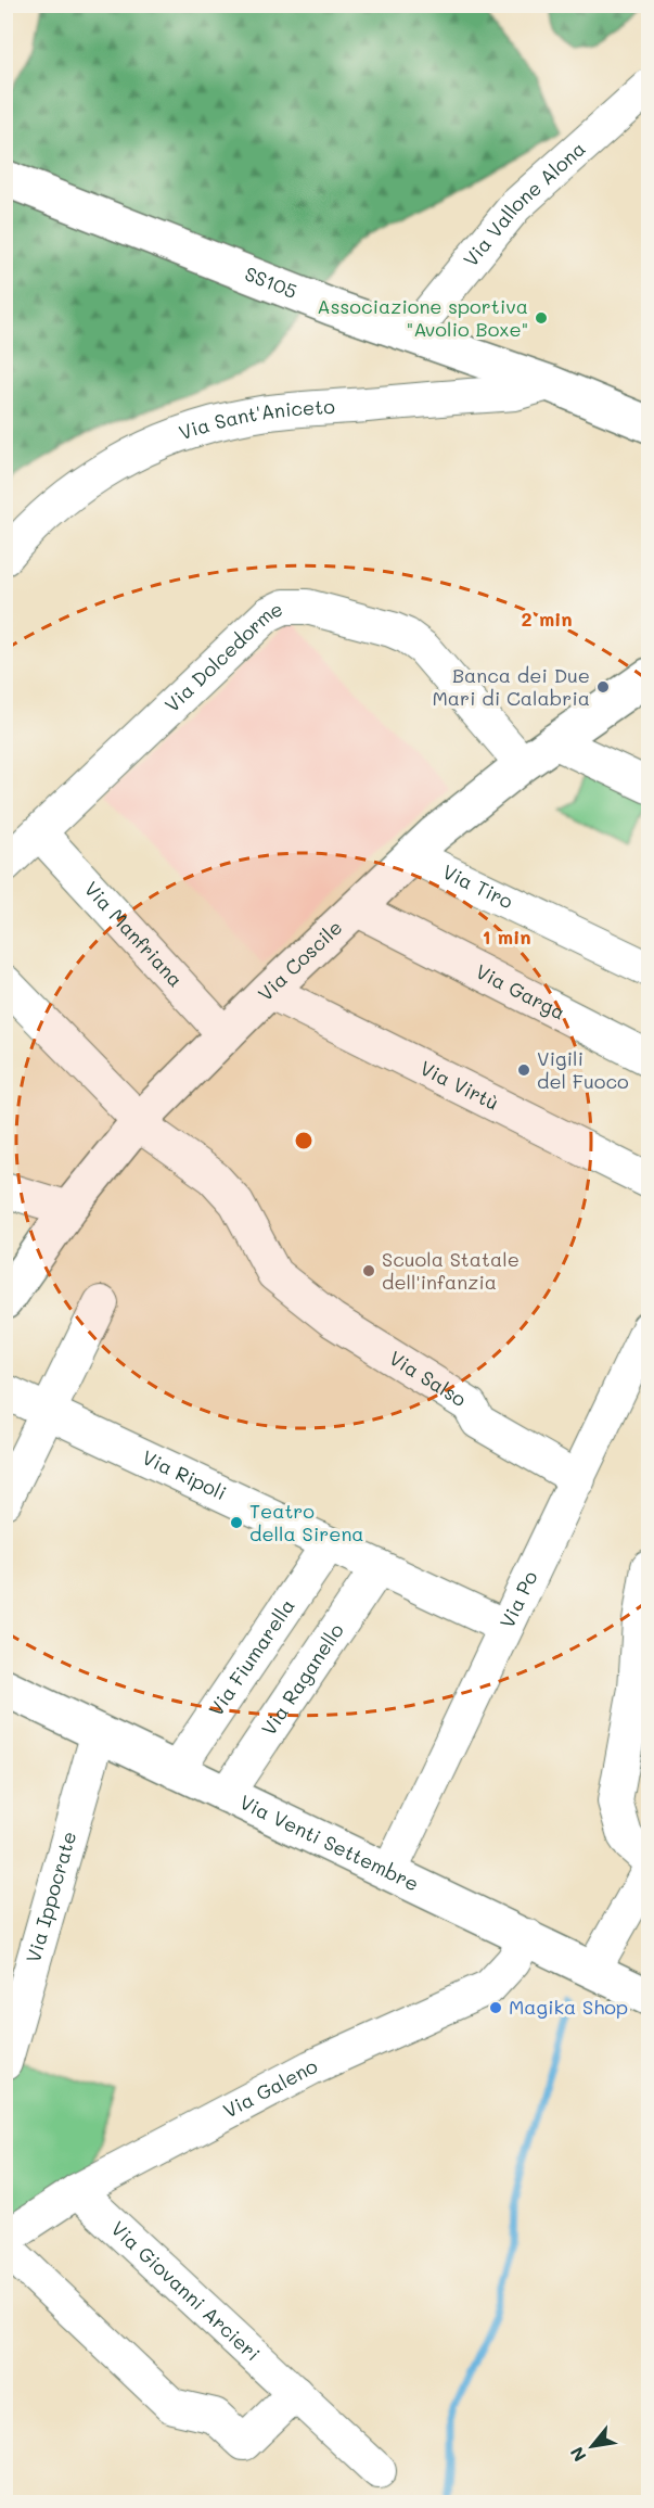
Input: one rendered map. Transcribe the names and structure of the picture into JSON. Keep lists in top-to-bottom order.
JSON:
{
  "streets": {
    "main road": ["SS105", "Via Coscile", "Via Venti Settembre"],
    "street": [
      "Via Vallone Alona",
      "Via Sant'Aniceto",
      "Via Dolcedorme",
      "Via Tiro",
      "Via Manfriana",
      "Via Garga",
      "Via Virtù",
      "Via Salso",
      "Via Ripoli",
      "Via Po",
      "Via Fiumarella",
      "Via Raganello",
      "Via Ippocrate",
      "Via Galeno",
      "Via Giovanni Arcieri"
    ]
  },
  "crossings": [
    ["Via Vallone Alona", "SS105"],
    ["SS105", "Via Sant'Aniceto"],
    ["Via Dolcedorme", "Via Manfriana"],
    ["Via Dolcedorme", "Via Coscile"],
    ["Via Tiro", "Via Coscile"],
    ["Via Manfriana", "Via Coscile"],
    ["Via Coscile", "Via Garga"],
    ["Via Coscile", "Via Virtù"],
    ["Via Coscile", "Via Salso"],
    ["Via Salso", "Via Po"],
    ["Via Ripoli", "Via Po"],
    ["Via Ripoli", "Via Fiumarella"],
    ["Via Ripoli", "Via Raganello"],
    ["Via Po", "Via Venti Settembre"],
    ["Via Fiumarella", "Via Venti Settembre"],
    ["Via Raganello", "Via Venti Settembre"],
    ["Via Venti Settembre", "Via Ippocrate"],
    ["Via Venti Settembre", "Via Galeno"],
    ["Via Galeno", "Via Giovanni Arcieri"]
  ],
  "places": [
    "Associazione sportiva \"Avolio Boxe\"",
    "Banca dei Due Mari di Calabria",
    "Vigili del Fuoco",
    "Scuola Statale dell'infanzia",
    "Teatro della Sirena",
    "Magika Shop"
  ],
  "north": "bottom left",
  "rings": ["2 min", "1 min"]
}
